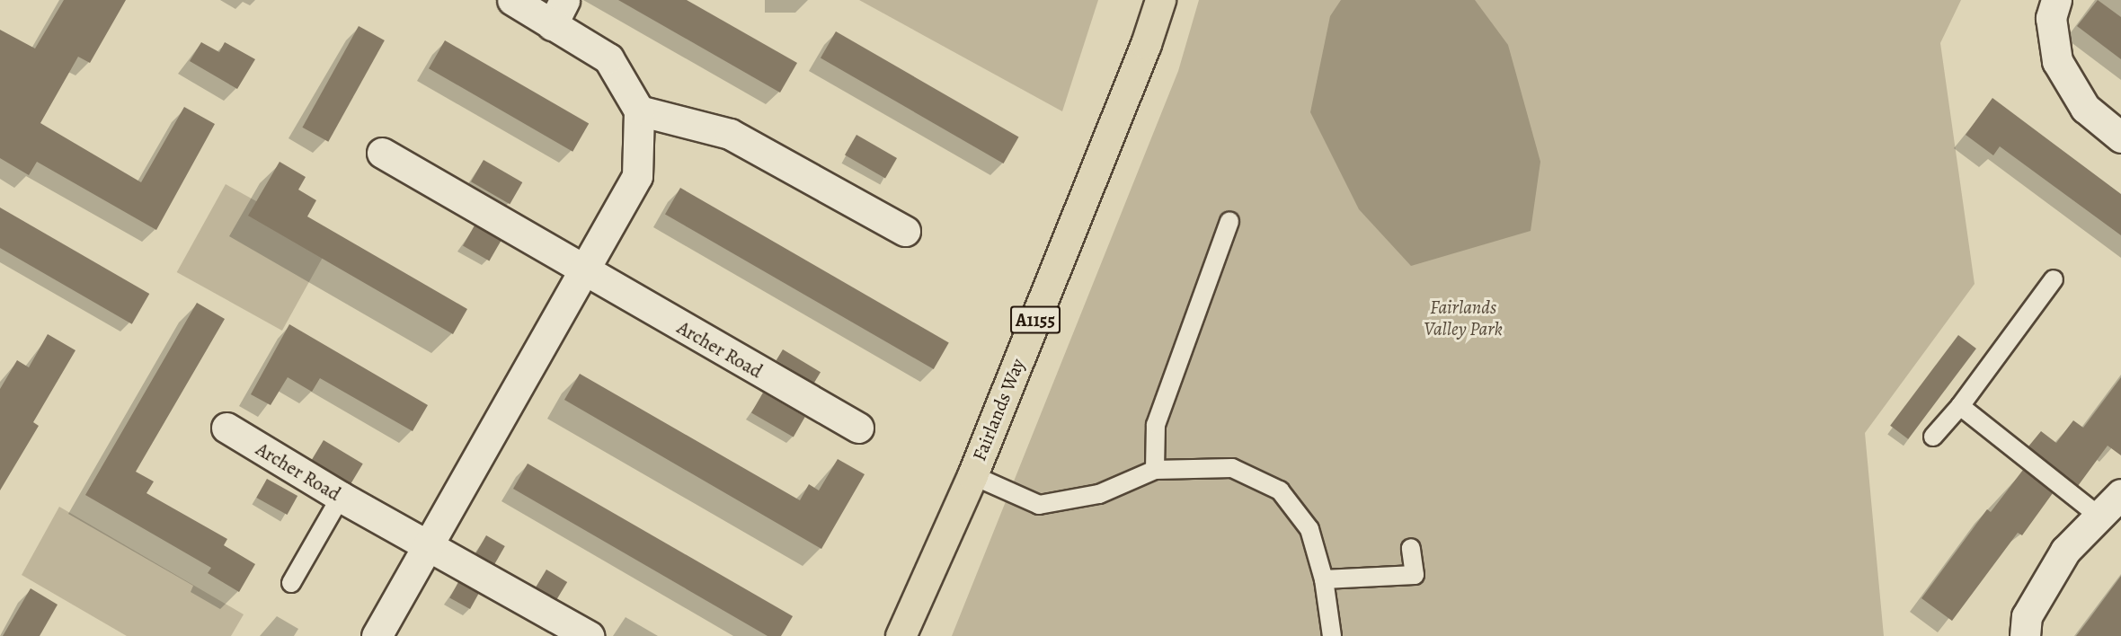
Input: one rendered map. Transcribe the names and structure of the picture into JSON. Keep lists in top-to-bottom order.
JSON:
{
  "streets": {
    "main road": ["A1155", "Fairlands Way"],
    "street": ["Archer Road"]
  },
  "parks": ["Fairlands Valley Park"]
}
